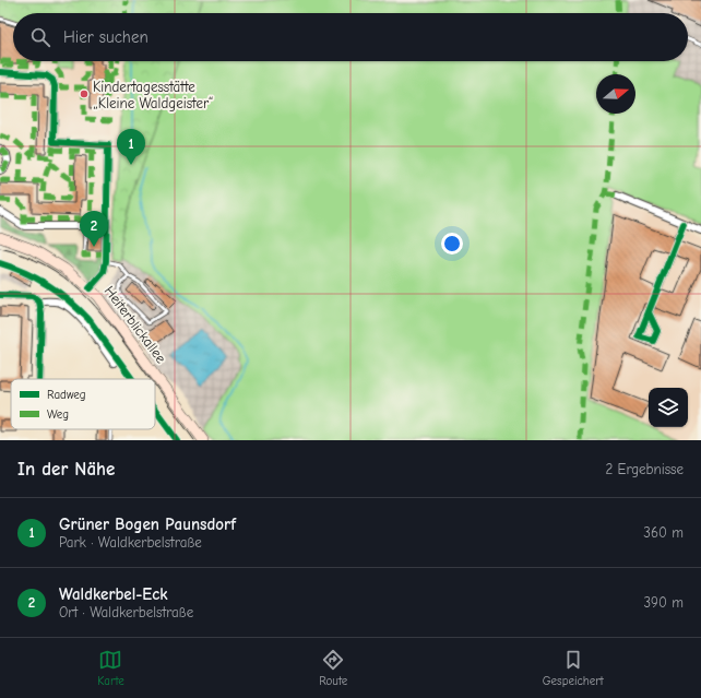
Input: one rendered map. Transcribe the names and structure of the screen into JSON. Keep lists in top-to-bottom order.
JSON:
{
  "streets": {
    "main road": ["Heiterblickallee"]
  },
  "places": ["Kindertagesstätte „Kleine Waldgeister“"],
  "legend": ["Radweg", "Weg"],
  "north": "right",
  "page": {
    "search": "Hier suchen",
    "pins": ["1", "2"],
    "heading": ["In der Nähe", "2 Ergebnisse"],
    "list": [
      {
        "mark": "1",
        "name": "Grüner Bogen Paunsdorf",
        "note": "Park · Waldkerbelstraße",
        "value": "360 m"
      },
      {
        "mark": "2",
        "name": "Waldkerbel-Eck",
        "note": "Ort · Waldkerbelstraße",
        "value": "390 m"
      }
    ],
    "nav": ["Karte", "Route", "Gespeichert"]
  }
}
